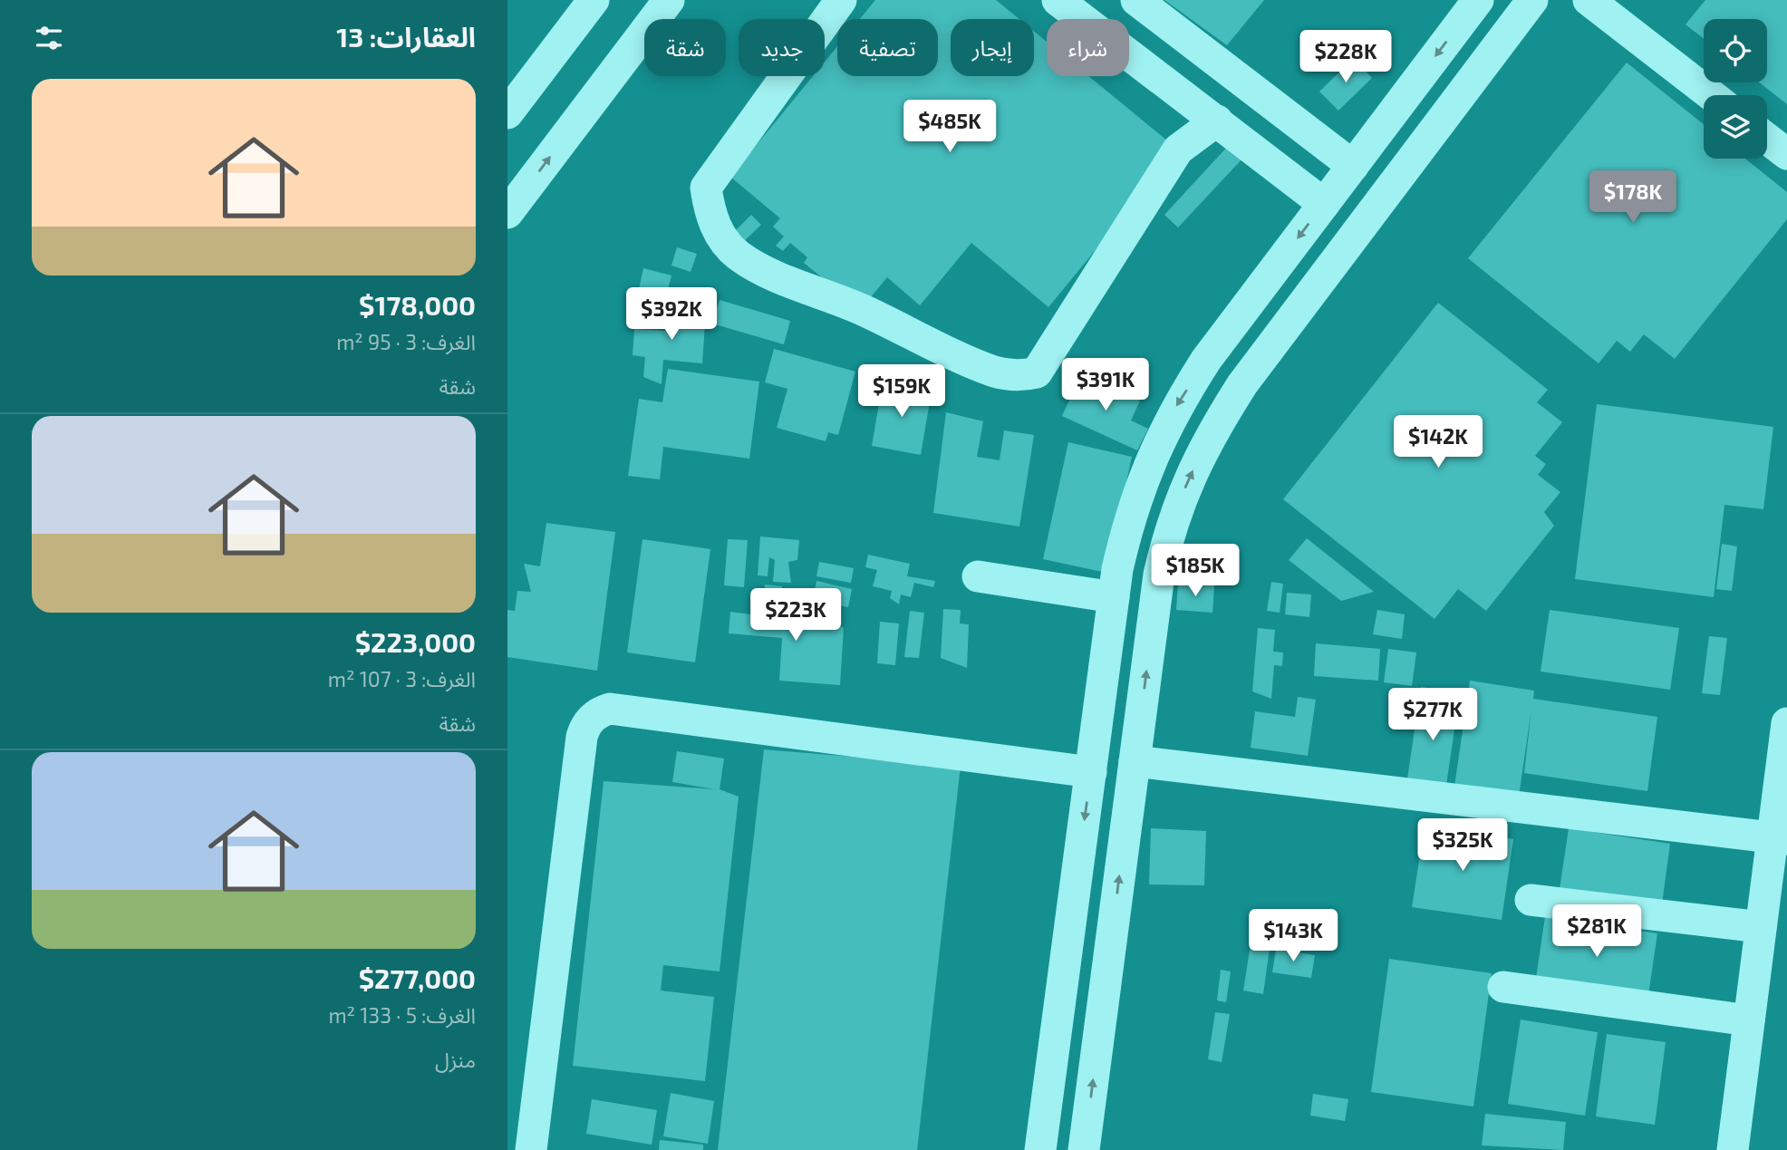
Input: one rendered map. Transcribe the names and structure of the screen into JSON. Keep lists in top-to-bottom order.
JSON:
{
  "page": {
    "heading": "العقارات: 13",
    "chip": [
      "شراء",
      "إيجار",
      "تصفية",
      "جديد",
      "شقة"
    ],
    "price": [
      "$228K",
      "$485K",
      "$178K",
      "$392K",
      "$391K",
      "$159K",
      "$142K",
      "$185K",
      "$223K",
      "$277K",
      "$325K",
      "$281K",
      "$143K"
    ],
    "list": [
      {
        "name": "$178,000",
        "note": "الغرف: 3 · 95 m² · شقة"
      },
      {
        "name": "$223,000",
        "note": "الغرف: 3 · 107 m² · شقة"
      },
      {
        "name": "$277,000",
        "note": "الغرف: 5 · 133 m² · منزل"
      }
    ]
  }
}
